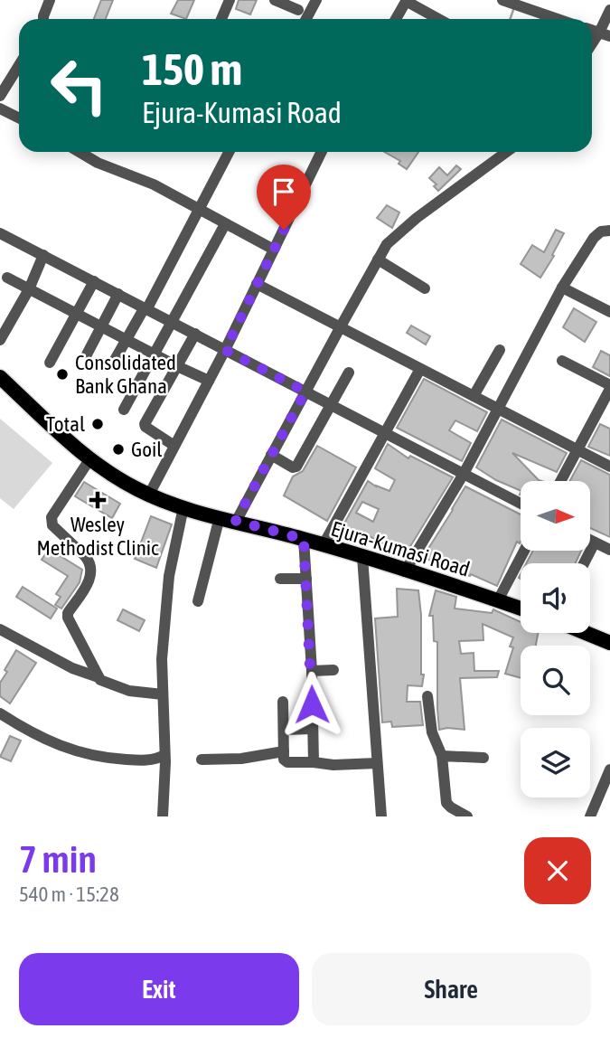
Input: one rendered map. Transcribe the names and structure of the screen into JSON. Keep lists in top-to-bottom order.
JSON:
{
  "streets": {
    "main road": ["Ejura-Kumasi Road"]
  },
  "places": {
    "other": ["Consolidated Bank Ghana", "Total", "Goil"],
    "health": ["Wesley Methodist Clinic"]
  },
  "north": "right",
  "page": {
    "turn": ["150 m", "Ejura-Kumasi Road"],
    "heading": ["7 min", "540 m · 15:28"],
    "buttons": ["Exit", "Share"]
  }
}
